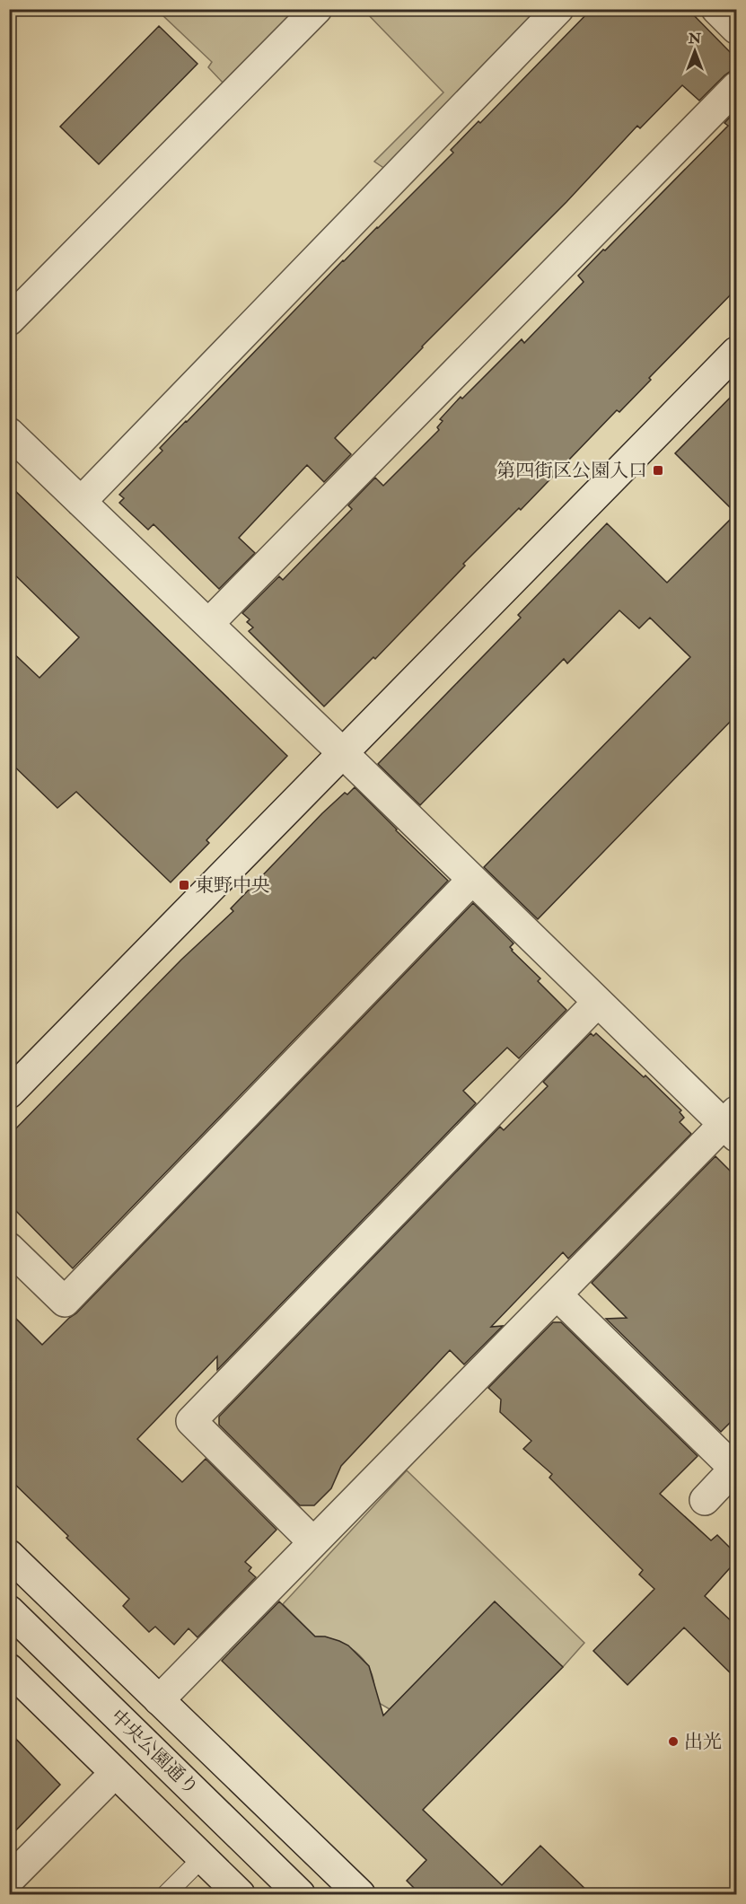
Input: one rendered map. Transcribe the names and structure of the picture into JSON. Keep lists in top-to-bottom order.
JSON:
{
  "streets": {
    "street": ["中央公園通り"]
  },
  "places": {
    "transit": ["第四街区公園入口", "東野中央"],
    "other": ["出光"]
  },
  "north": "top"
}
